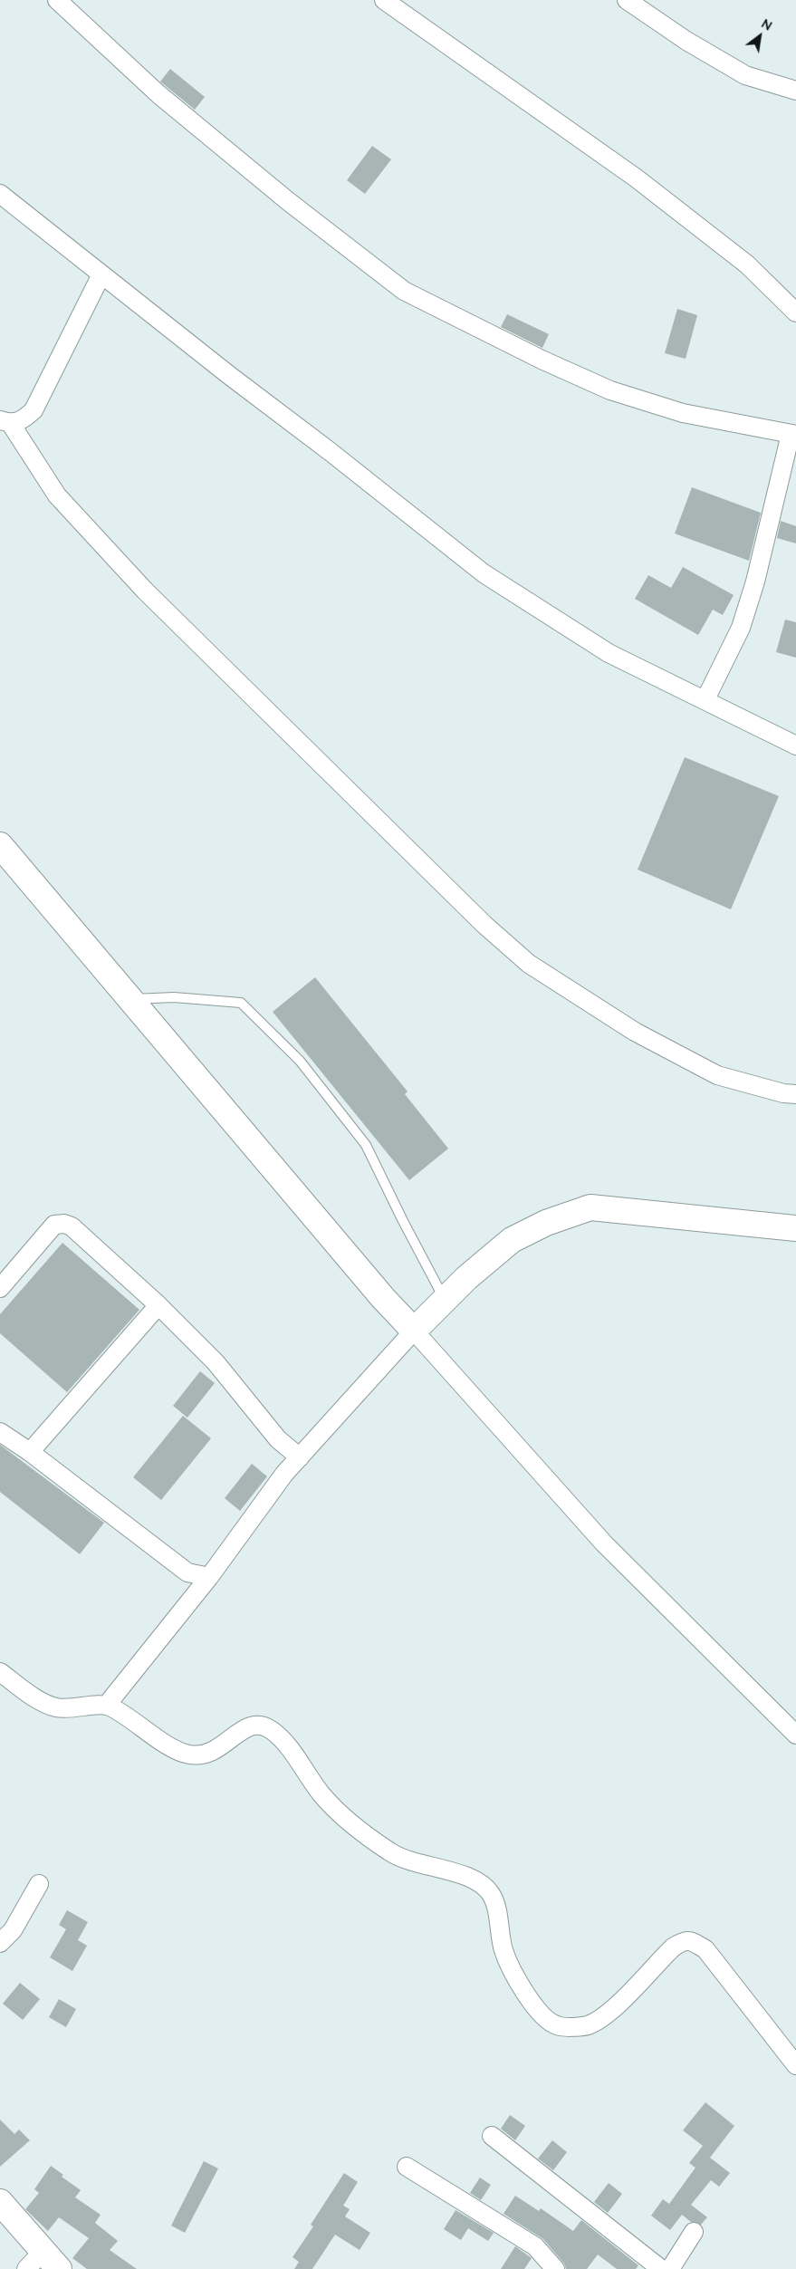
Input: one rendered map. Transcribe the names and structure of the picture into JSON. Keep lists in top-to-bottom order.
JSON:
{
  "north": "top right"
}
